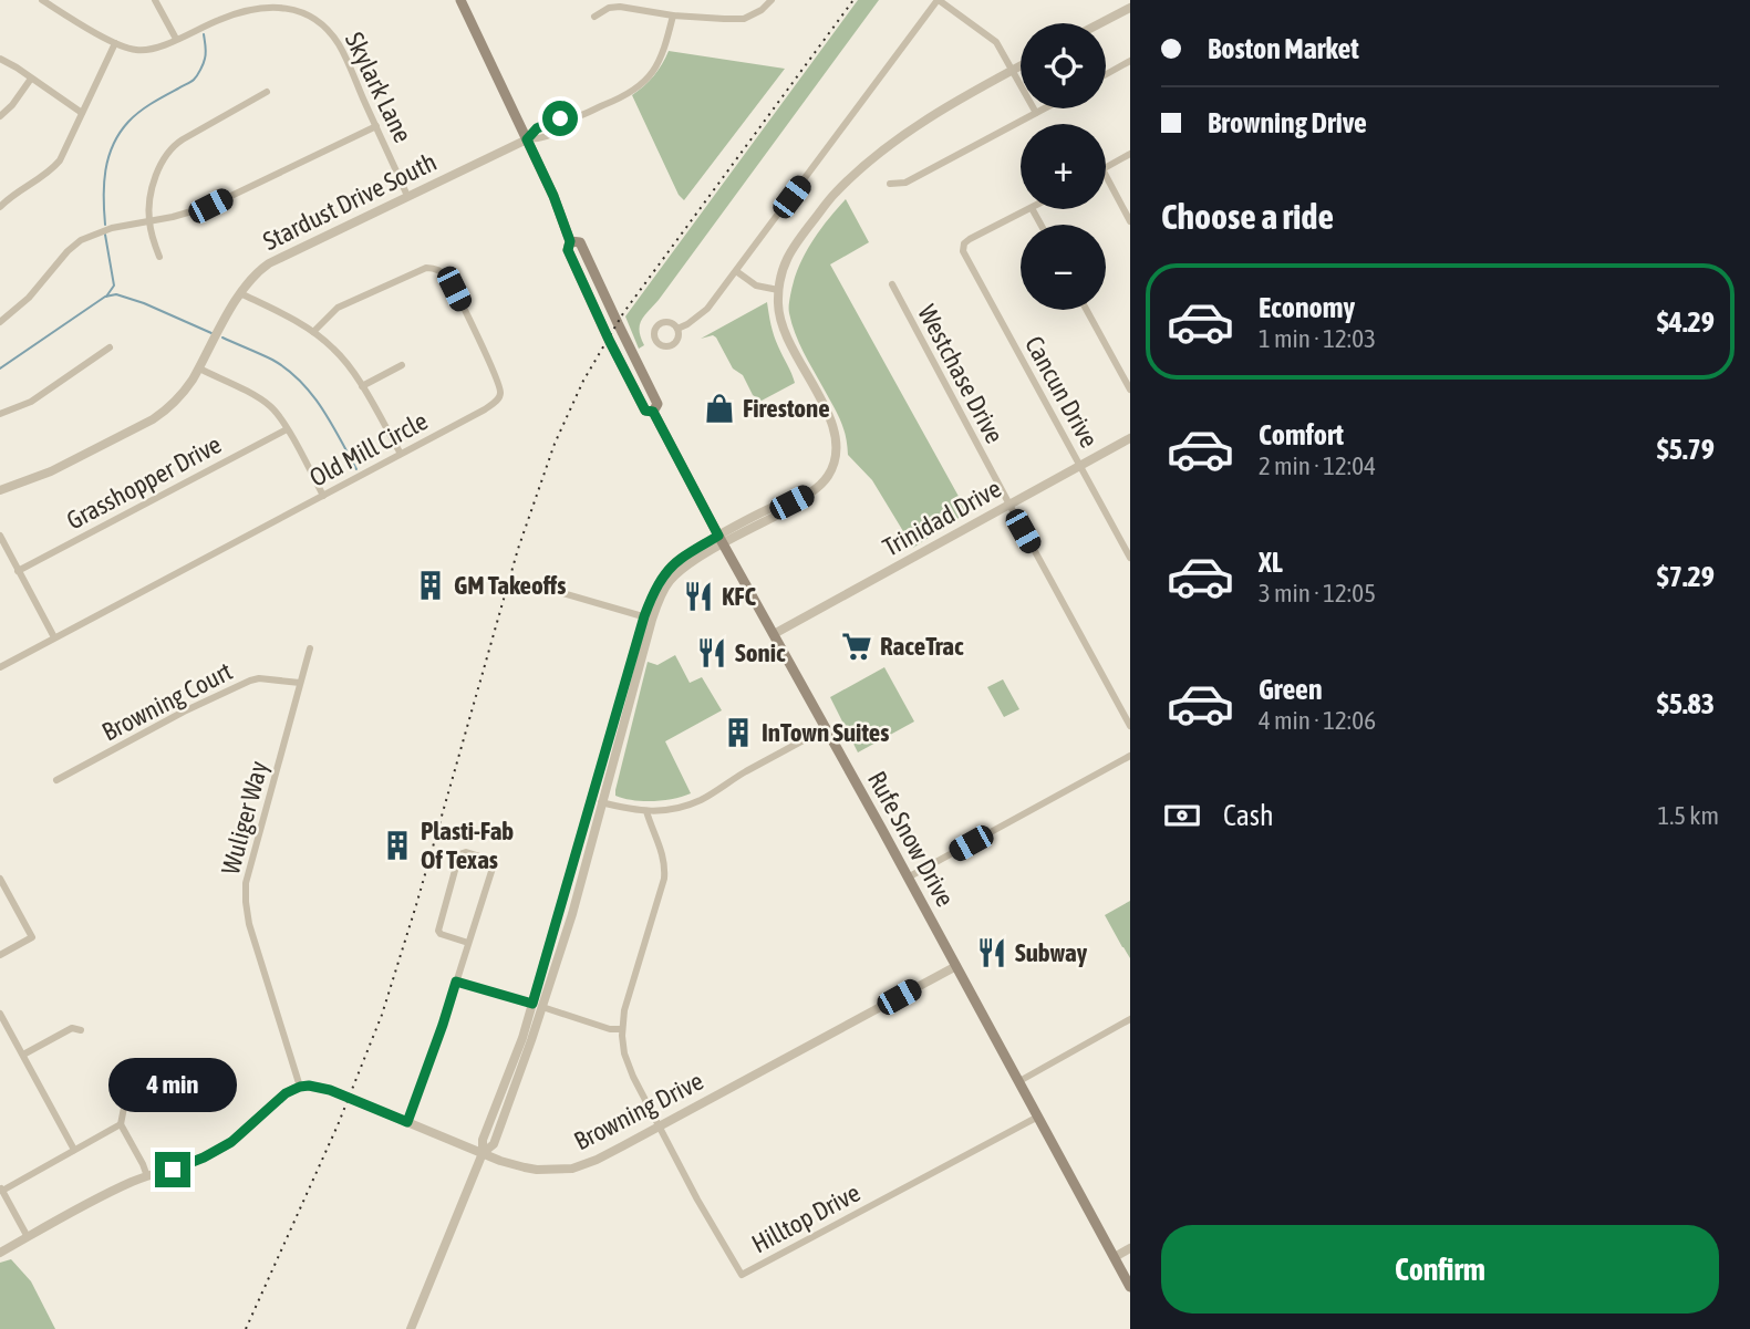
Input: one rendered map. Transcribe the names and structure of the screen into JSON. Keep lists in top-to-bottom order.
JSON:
{
  "streets": {
    "main road": ["Rufe Snow Drive"],
    "street": [
      "Skylark Lane",
      "Stardust Drive South",
      "Westchase Drive",
      "Cancun Drive",
      "Old Mill Circle",
      "Grasshopper Drive",
      "Trinidad Drive",
      "Browning Court",
      "Wuliger Way",
      "Browning Drive",
      "Hilltop Drive"
    ]
  },
  "crossings": [
    ["Skylark Lane", "Stardust Drive South"],
    ["Stardust Drive South", "Rufe Snow Drive"],
    ["Westchase Drive", "Trinidad Drive"],
    ["Cancun Drive", "Trinidad Drive"],
    ["Trinidad Drive", "Rufe Snow Drive"],
    ["Browning Court", "Wuliger Way"],
    ["Wuliger Way", "Browning Drive"],
    ["Rufe Snow Drive", "Browning Drive"],
    ["Rufe Snow Drive", "Hilltop Drive"],
    ["Browning Drive", "Hilltop Drive"]
  ],
  "places": {
    "shop": ["Firestone"],
    "building": ["GM Takeoffs", "InTown Suites", "Plasti-Fab Of Texas"],
    "restaurant": ["KFC", "Sonic", "Subway"],
    "supermarket": ["RaceTrac"]
  },
  "page": {
    "banner": ["Boston Market", "Browning Drive"],
    "map_buttons": ["+", "−"],
    "heading": "Choose a ride",
    "list": [
      {
        "name": "Economy",
        "note": "1 min · 12:03",
        "value": "$4.29"
      },
      {
        "name": "Comfort",
        "note": "2 min · 12:04",
        "value": "$5.79"
      },
      {
        "name": "XL",
        "note": "3 min · 12:05",
        "value": "$7.29"
      },
      {
        "name": "Green",
        "note": "4 min · 12:06",
        "value": "$5.83"
      }
    ],
    "pay": ["Cash", "1.5 km"],
    "bubble": "4 min",
    "buttons": "Confirm"
  }
}
